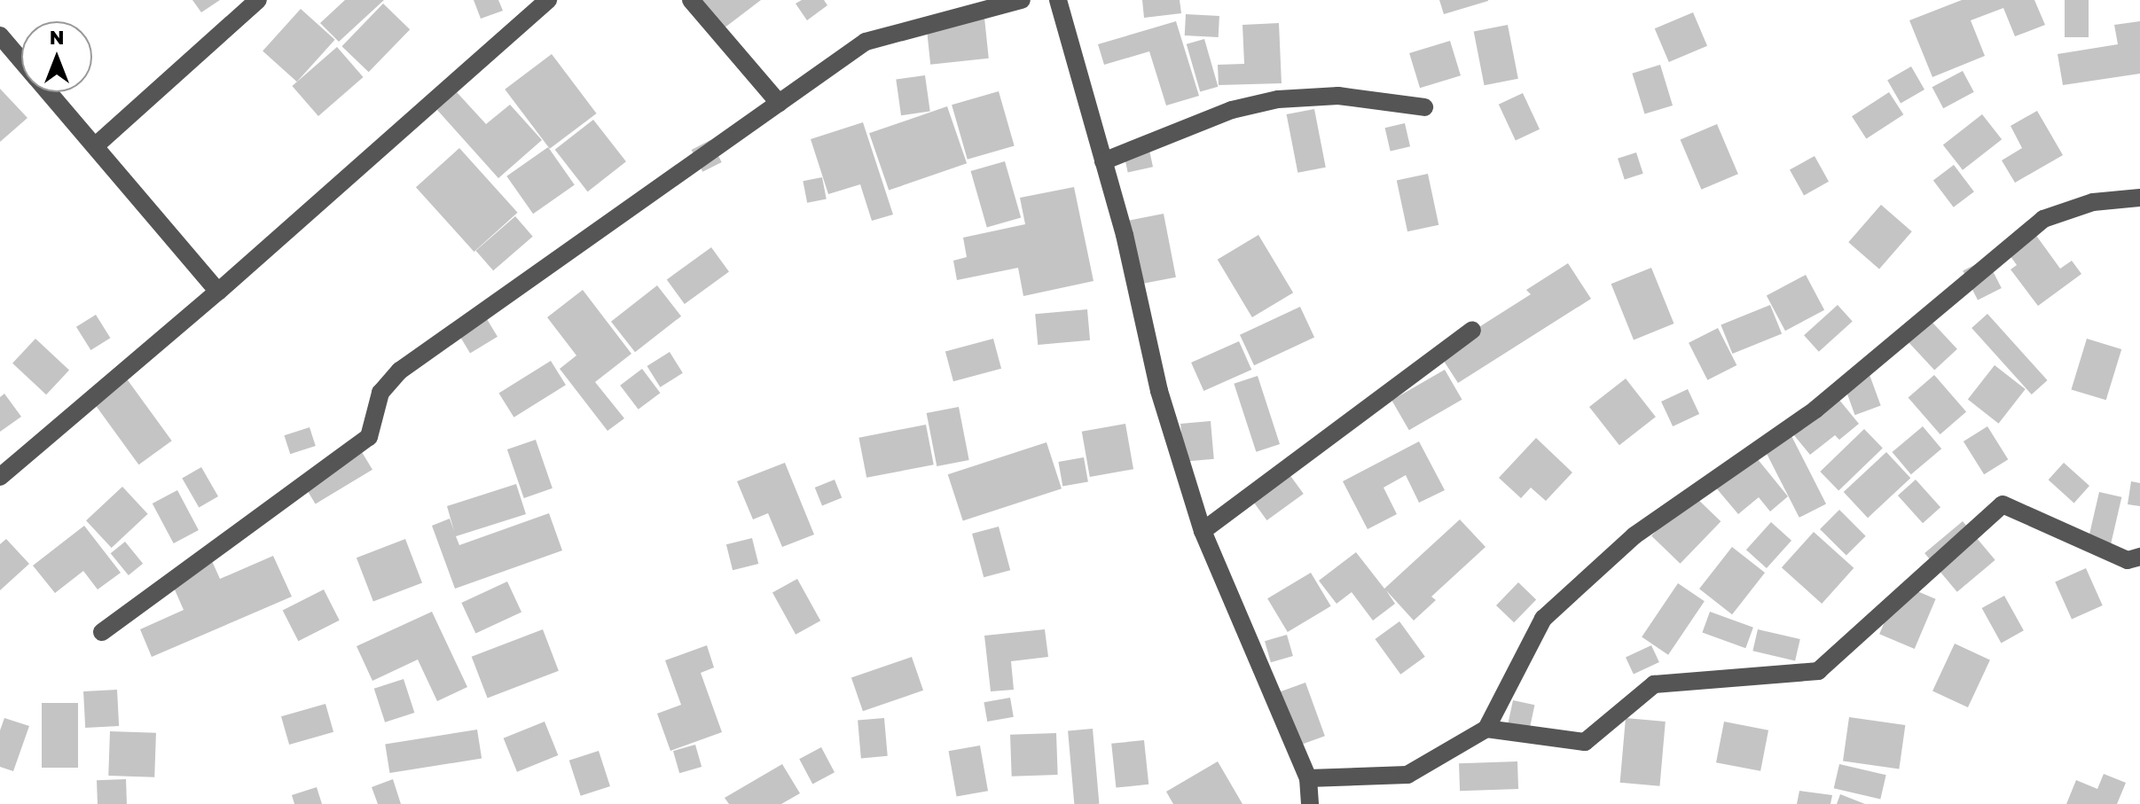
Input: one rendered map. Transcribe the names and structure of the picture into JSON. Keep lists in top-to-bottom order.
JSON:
{
  "north": "top"
}
